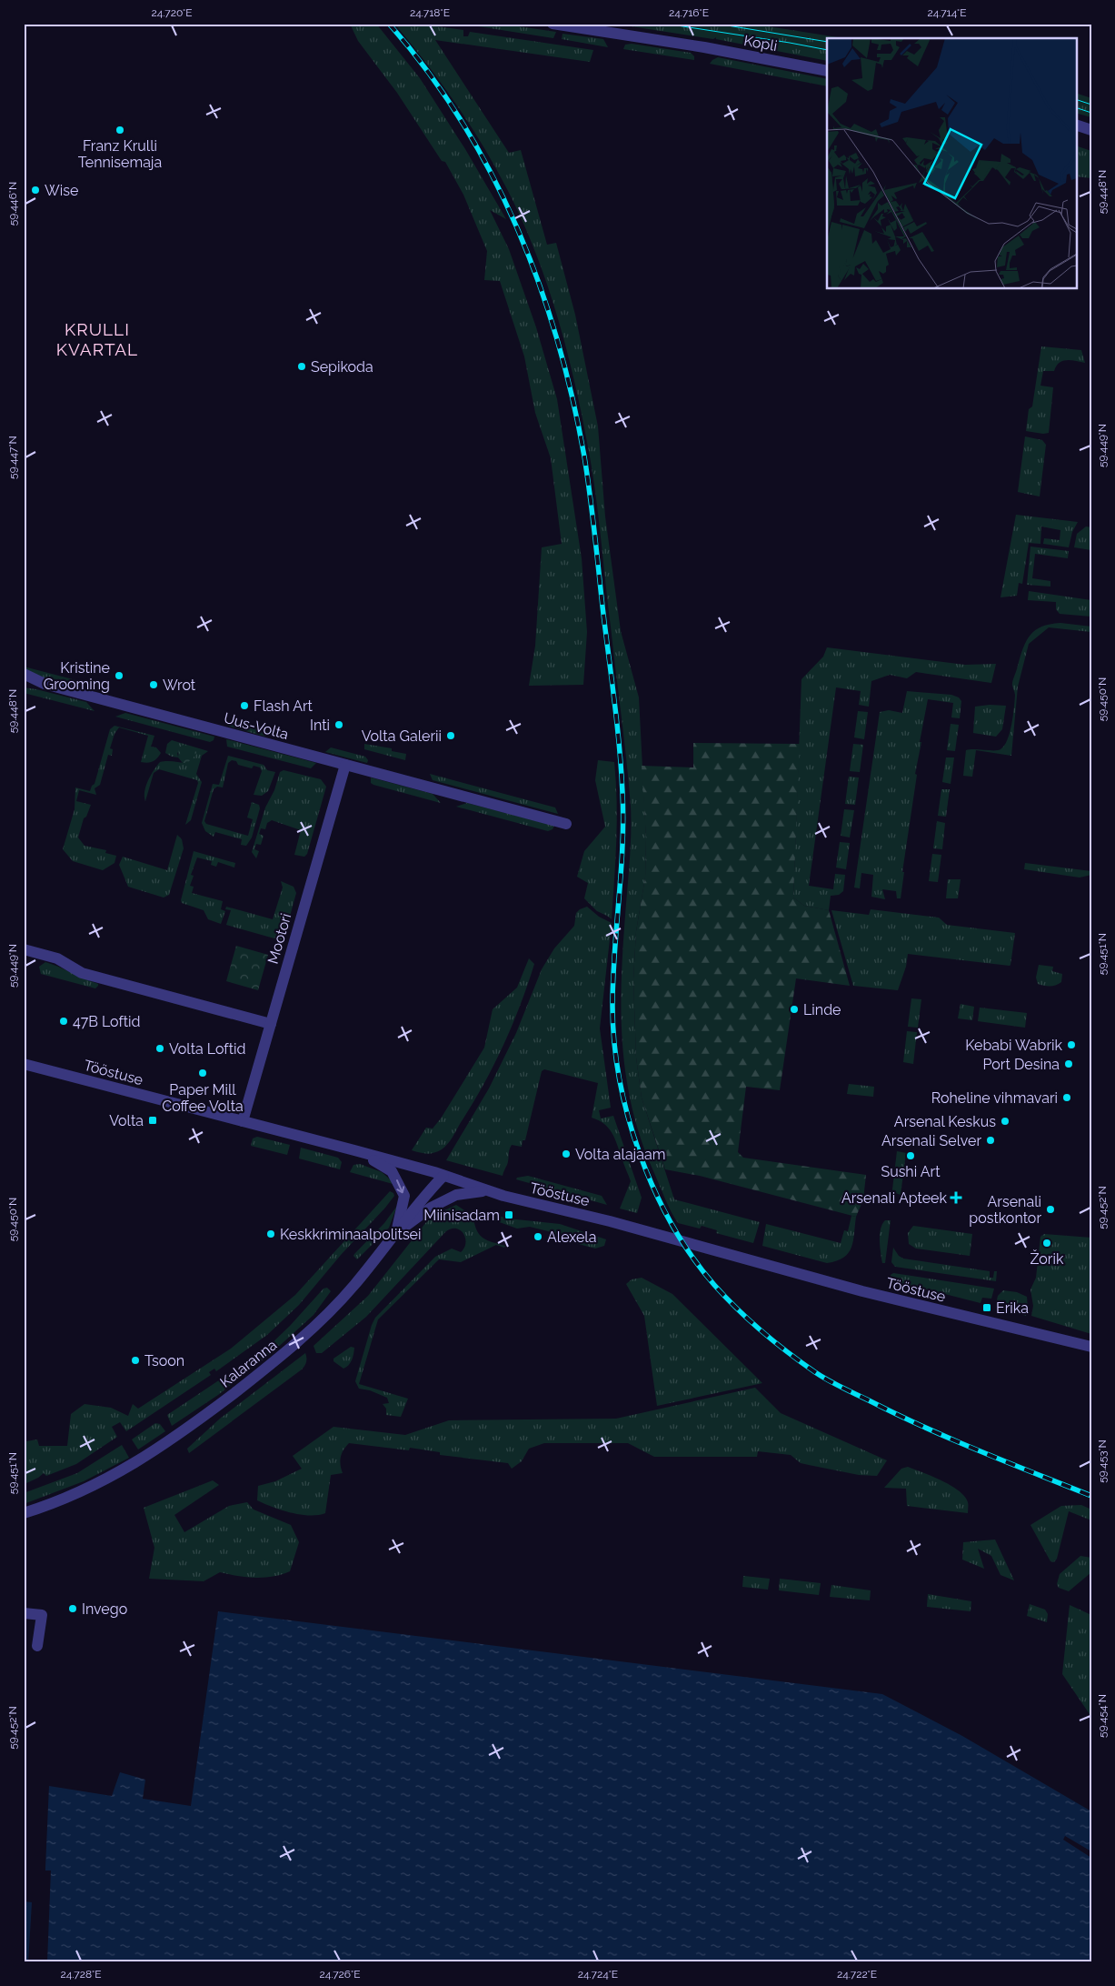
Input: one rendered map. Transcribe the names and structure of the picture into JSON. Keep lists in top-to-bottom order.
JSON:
{
  "streets": {
    "street": [
      "Kopli",
      "Uus-Volta",
      "Mootori",
      "Tööstuse",
      "Kalaranna"
    ]
  },
  "crossings": [
    ["Uus-Volta", "Mootori"],
    ["Mootori", "Tööstuse"],
    ["Tööstuse", "Kalaranna"]
  ],
  "districts": ["KRULLI KVARTAL"],
  "places": {
    "other": [
      "Franz Krulli Tennisemaja",
      "Wise",
      "Sepikoda",
      "Kristine Grooming",
      "Wrot",
      "Flash Art",
      "Inti",
      "Volta Galerii",
      "Linde",
      "47B Loftid",
      "Kebabi Wabrik",
      "Volta Loftid",
      "Port Desina",
      "Paper Mill Coffee Volta",
      "Roheline vihmavari",
      "Arsenal Keskus",
      "Arsenali Selver",
      "Volta alajaam",
      "Sushi Art",
      "Arsenali postkontor",
      "Keskkriminaalpolitsei",
      "Alexela",
      "Žorik",
      "Tsoon",
      "Invego"
    ],
    "transit": ["Volta", "Miinisadam", "Erika"],
    "health": ["Arsenali Apteek"]
  },
  "coordinates": [
    "24.720°E",
    "24.718°E",
    "24.716°E",
    "24.714°E",
    "59.448°N",
    "59.446°N",
    "59.449°N",
    "59.447°N",
    "59.450°N",
    "59.451°N",
    "59.452°N",
    "59.453°N",
    "59.454°N",
    "24.728°E",
    "24.726°E",
    "24.724°E",
    "24.722°E"
  ]
}
